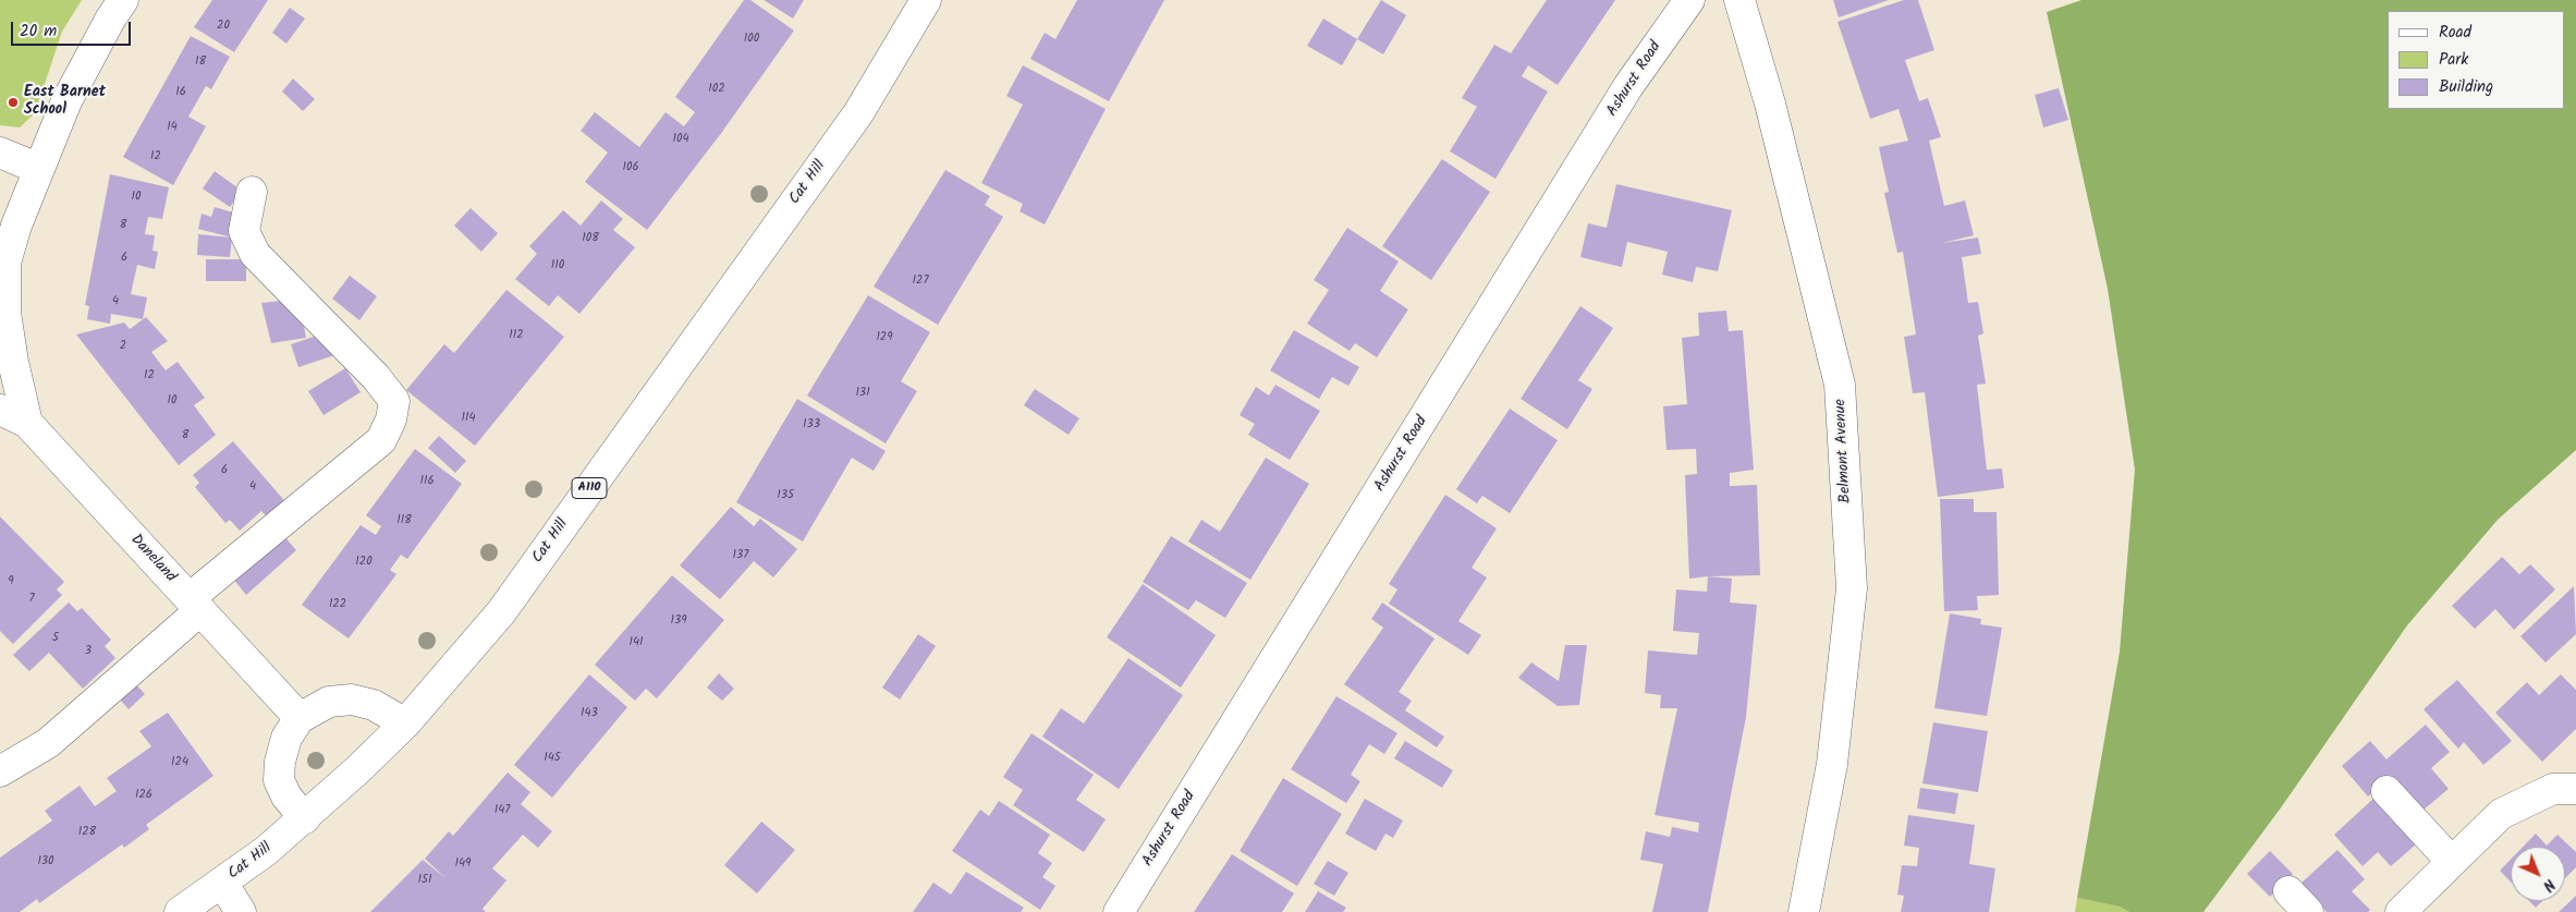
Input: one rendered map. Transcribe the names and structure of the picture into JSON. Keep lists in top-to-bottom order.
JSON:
{
  "streets": {
    "street": [
      "Ashurst Road",
      "Cat Hill",
      "Belmont Avenue",
      "A110",
      "Daneland"
    ]
  },
  "places": ["East Barnet School"],
  "house_numbers": [
    "20",
    "100",
    "18",
    "102",
    "16",
    "14",
    "104",
    "12",
    "106",
    "10",
    "8",
    "108",
    "6",
    "110",
    "127",
    "4",
    "112",
    "129",
    "2",
    "12",
    "131",
    "10",
    "114",
    "133",
    "8",
    "6",
    "116",
    "4",
    "135",
    "118",
    "137",
    "120",
    "9",
    "7",
    "122",
    "139",
    "5",
    "141",
    "3",
    "143",
    "145",
    "124",
    "126",
    "147",
    "128",
    "130",
    "149",
    "151"
  ],
  "legend": ["Road", "Park", "Building"],
  "scale_bar": "20 m",
  "north": "bottom right"
}
